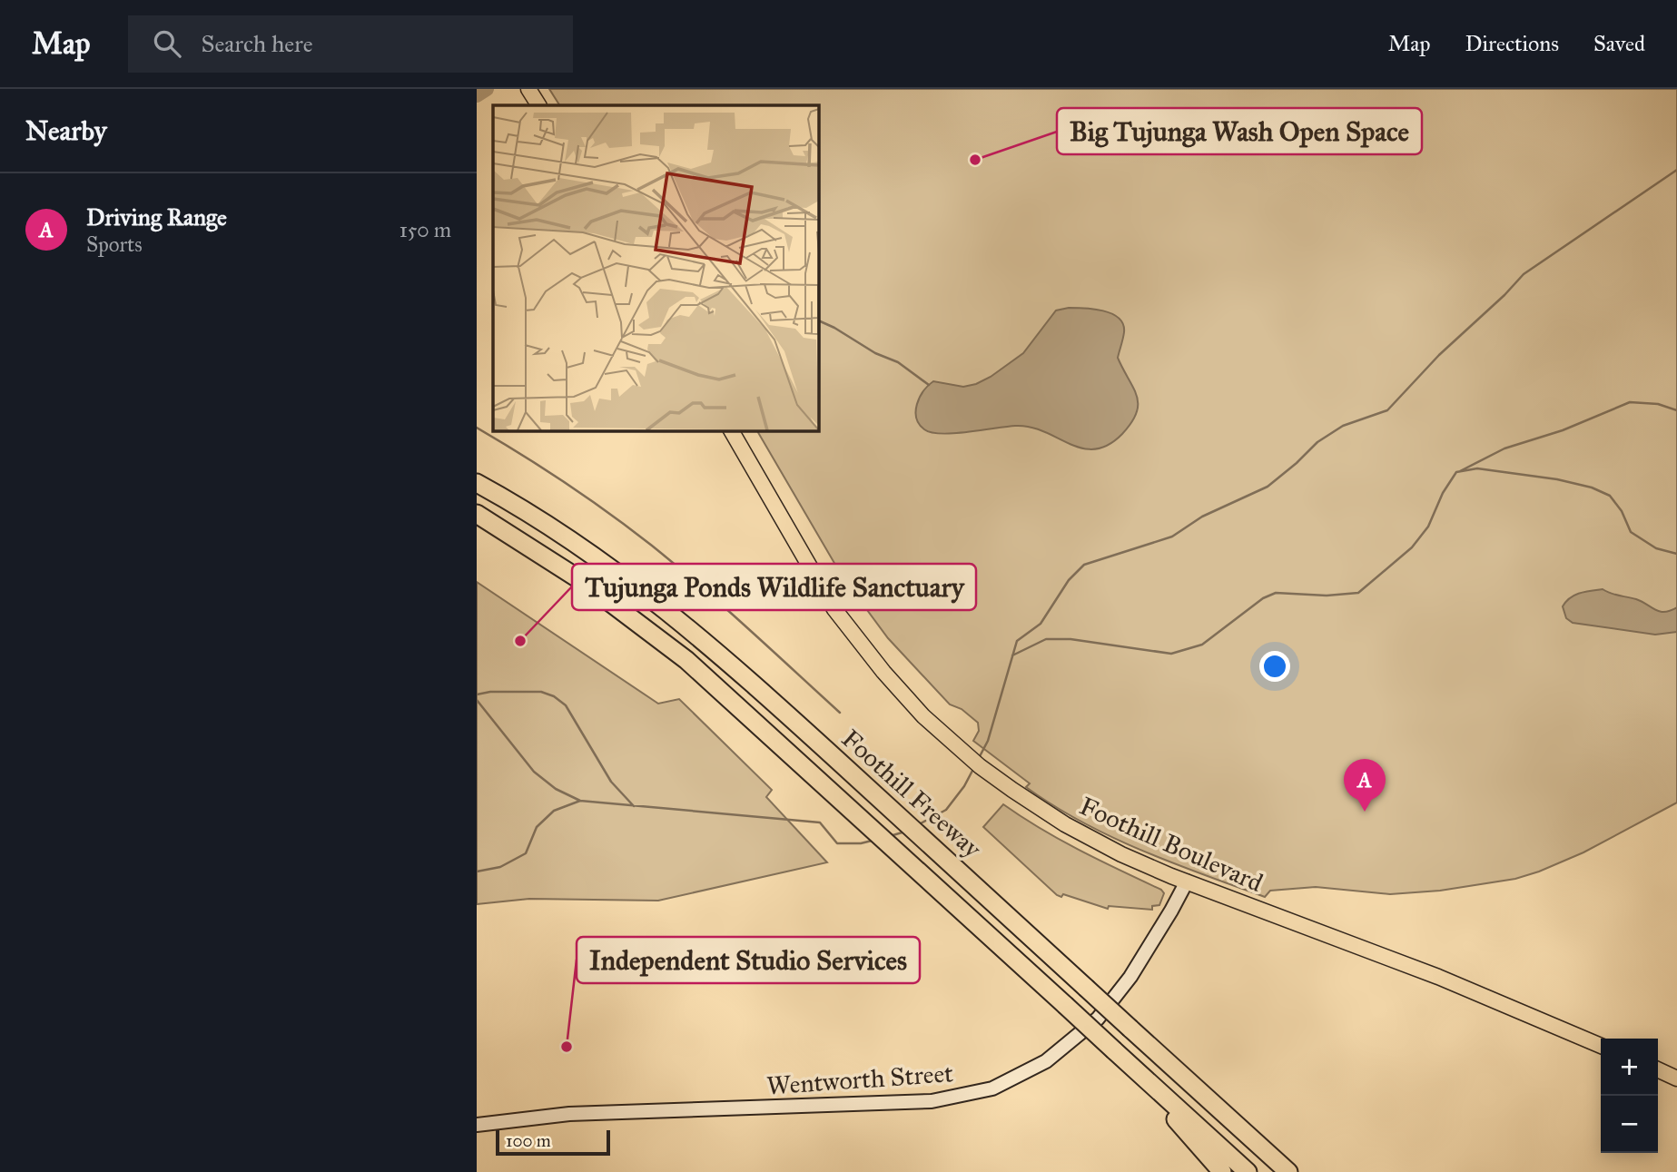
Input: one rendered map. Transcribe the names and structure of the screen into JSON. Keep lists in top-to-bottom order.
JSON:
{
  "streets": {
    "highway": ["Foothill Freeway"],
    "main road": ["Foothill Boulevard", "Wentworth Street"]
  },
  "crossings": [
    ["Foothill Boulevard", "Wentworth Street"]
  ],
  "places": ["Big Tujunga Wash Open Space", "Tujunga Ponds Wildlife Sanctuary", "Independent Studio Services"],
  "scale_bar": "100 m",
  "page": {
    "header": "Map",
    "search": "Search here",
    "nav": ["Map", "Directions", "Saved"],
    "heading": "Nearby",
    "list": [
      {
        "mark": "A",
        "name": "Driving Range",
        "note": "Sports",
        "value": "150 m"
      }
    ],
    "pins": "A",
    "map_buttons": ["+", "−"],
    "scale": "100 m"
  }
}
